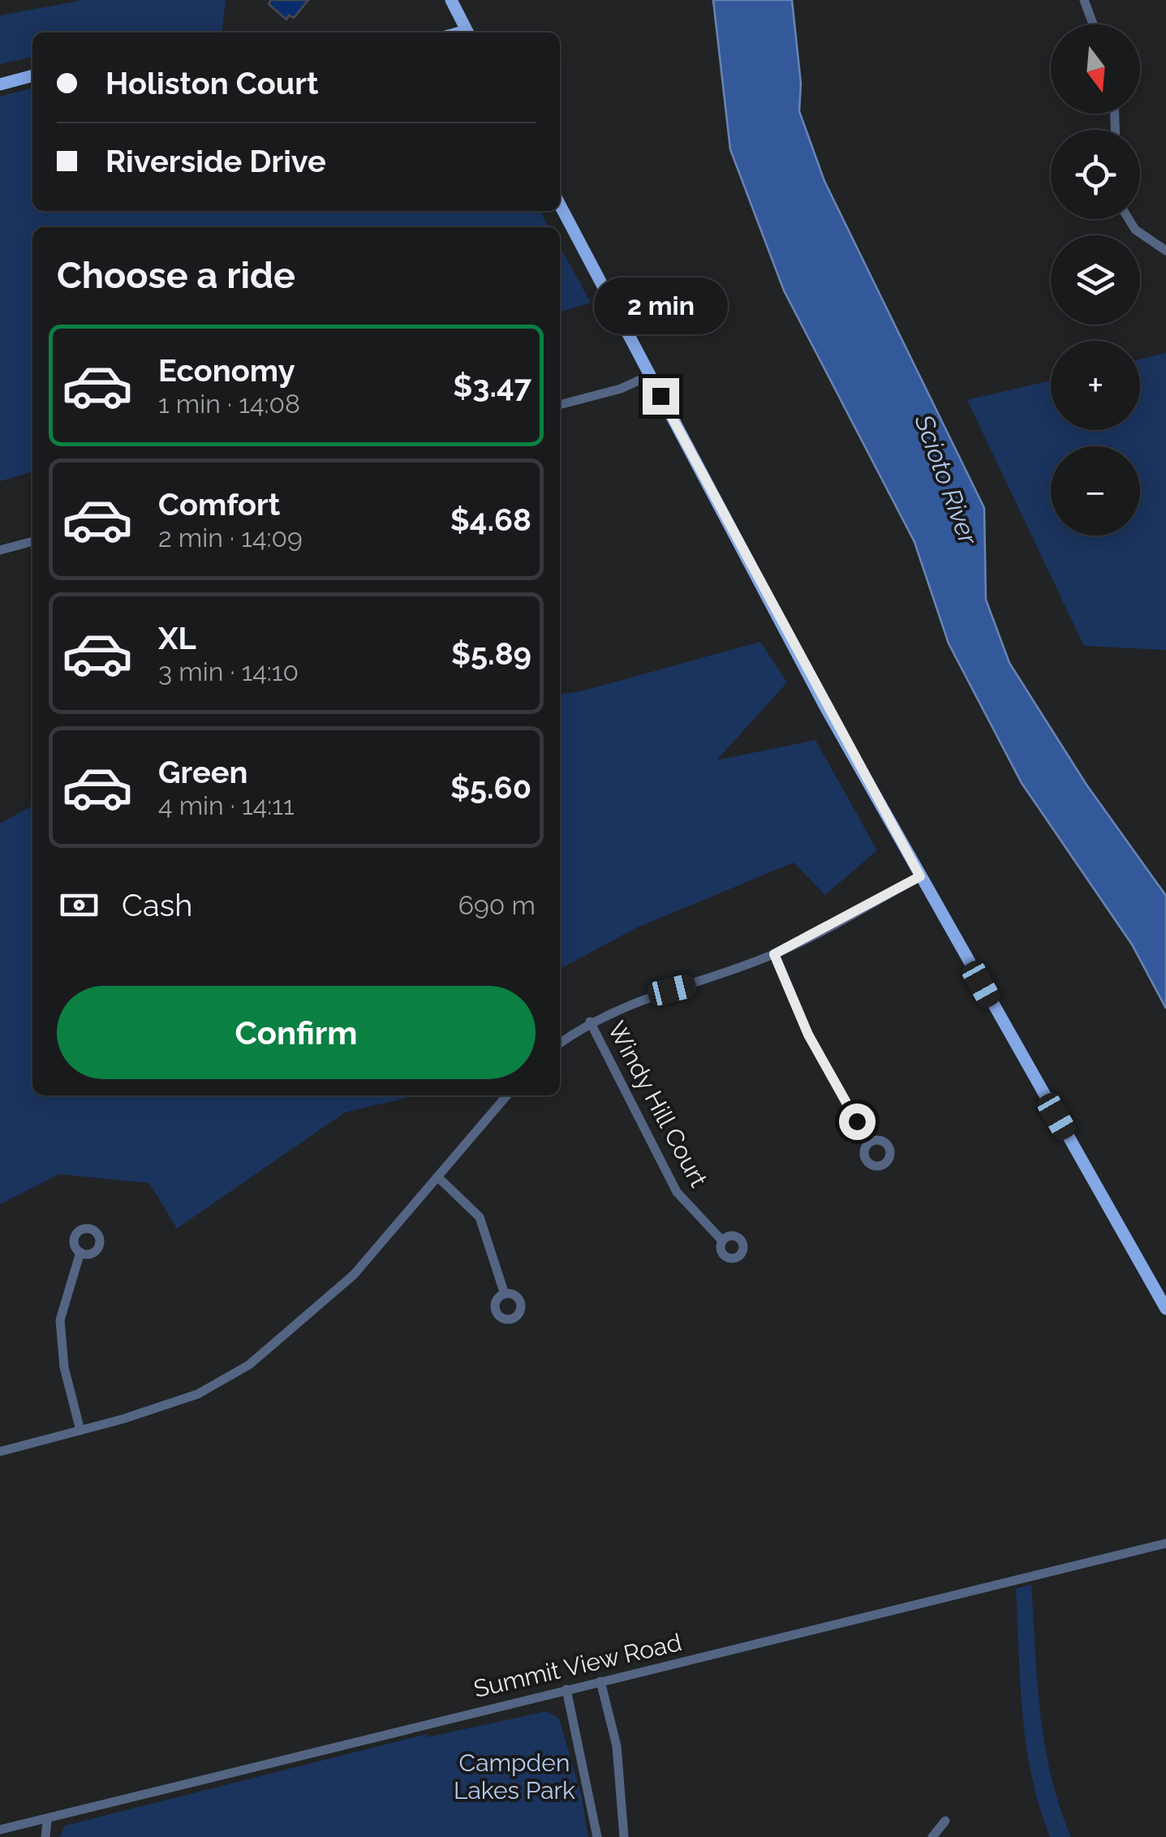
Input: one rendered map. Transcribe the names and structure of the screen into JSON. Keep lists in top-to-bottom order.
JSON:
{
  "streets": {
    "street": ["Windy Hill Court", "Summit View Road"]
  },
  "water": ["Scioto River"],
  "parks": ["Campden Lakes Park"],
  "north": "bottom",
  "page": {
    "map_buttons": ["+", "−"],
    "banner": ["Holiston Court", "Riverside Drive"],
    "heading": "Choose a ride",
    "bubble": "2 min",
    "list": [
      {
        "name": "Economy",
        "note": "1 min · 14:08",
        "value": "$3.47"
      },
      {
        "name": "Comfort",
        "note": "2 min · 14:09",
        "value": "$4.68"
      },
      {
        "name": "XL",
        "note": "3 min · 14:10",
        "value": "$5.89"
      },
      {
        "name": "Green",
        "note": "4 min · 14:11",
        "value": "$5.60"
      }
    ],
    "pay": ["Cash", "690 m"],
    "buttons": "Confirm"
  }
}
